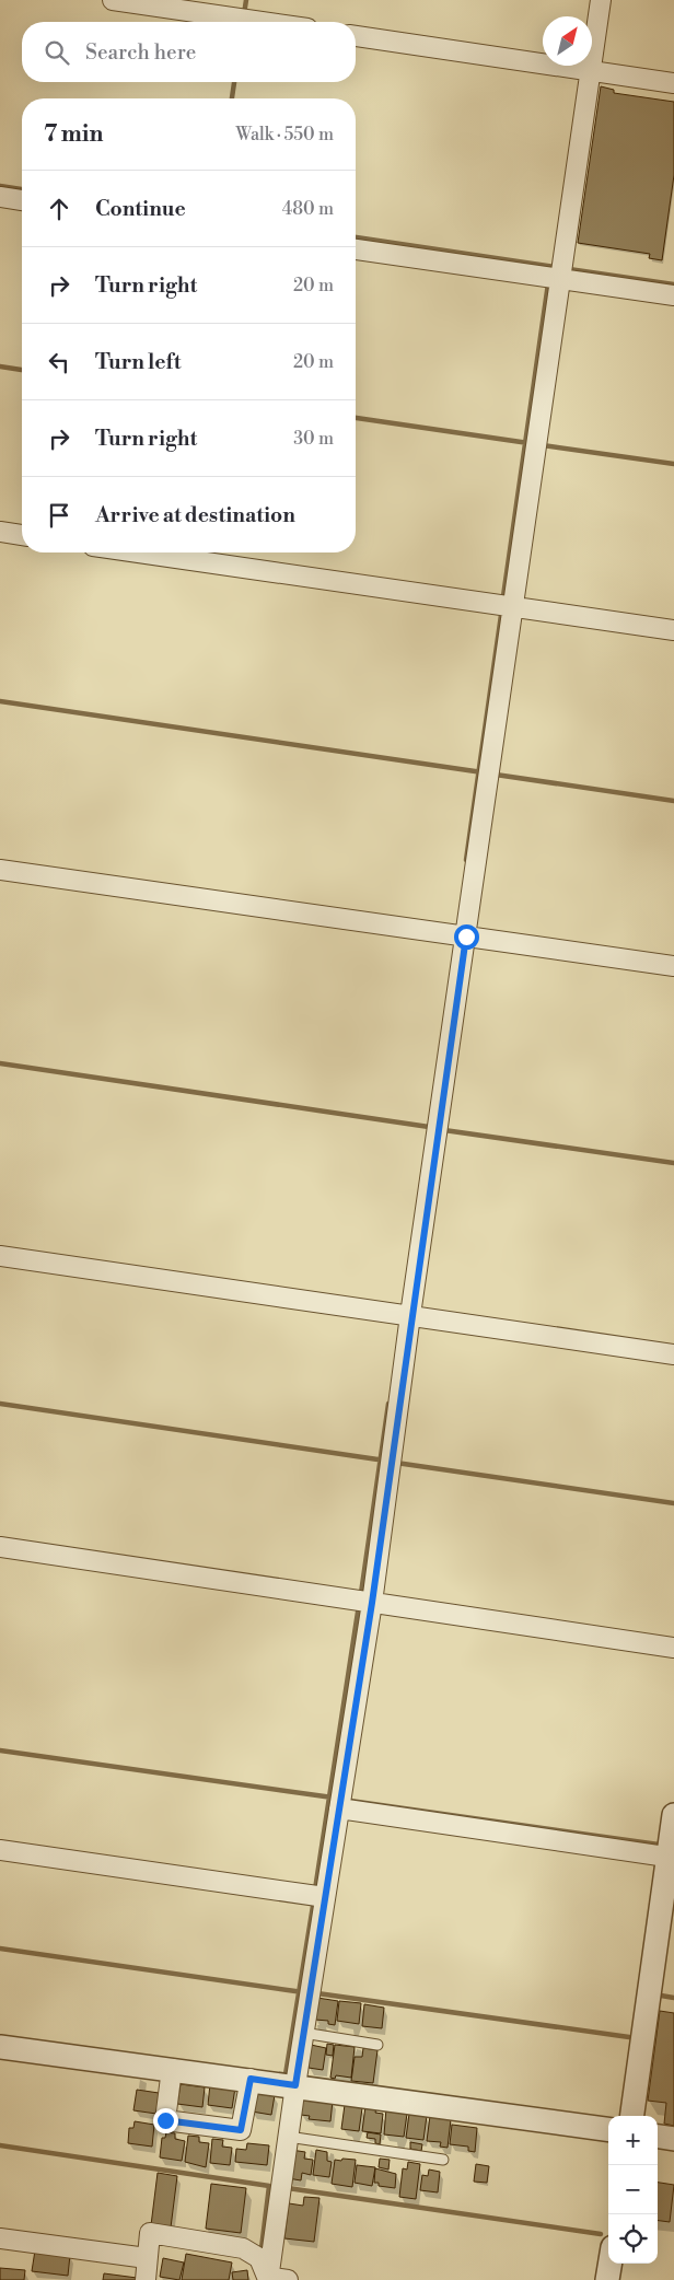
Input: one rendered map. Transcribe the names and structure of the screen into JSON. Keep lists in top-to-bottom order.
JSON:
{
  "north": "top right",
  "page": {
    "search": "Search here",
    "heading": ["7 min", "Walk · 550 m"],
    "list": [
      ["Continue", "480 m"],
      ["Turn right", "20 m"],
      ["Turn left", "20 m"],
      ["Turn right", "30 m"],
      "Arrive at destination"
    ],
    "map_buttons": ["+", "−"]
  }
}
